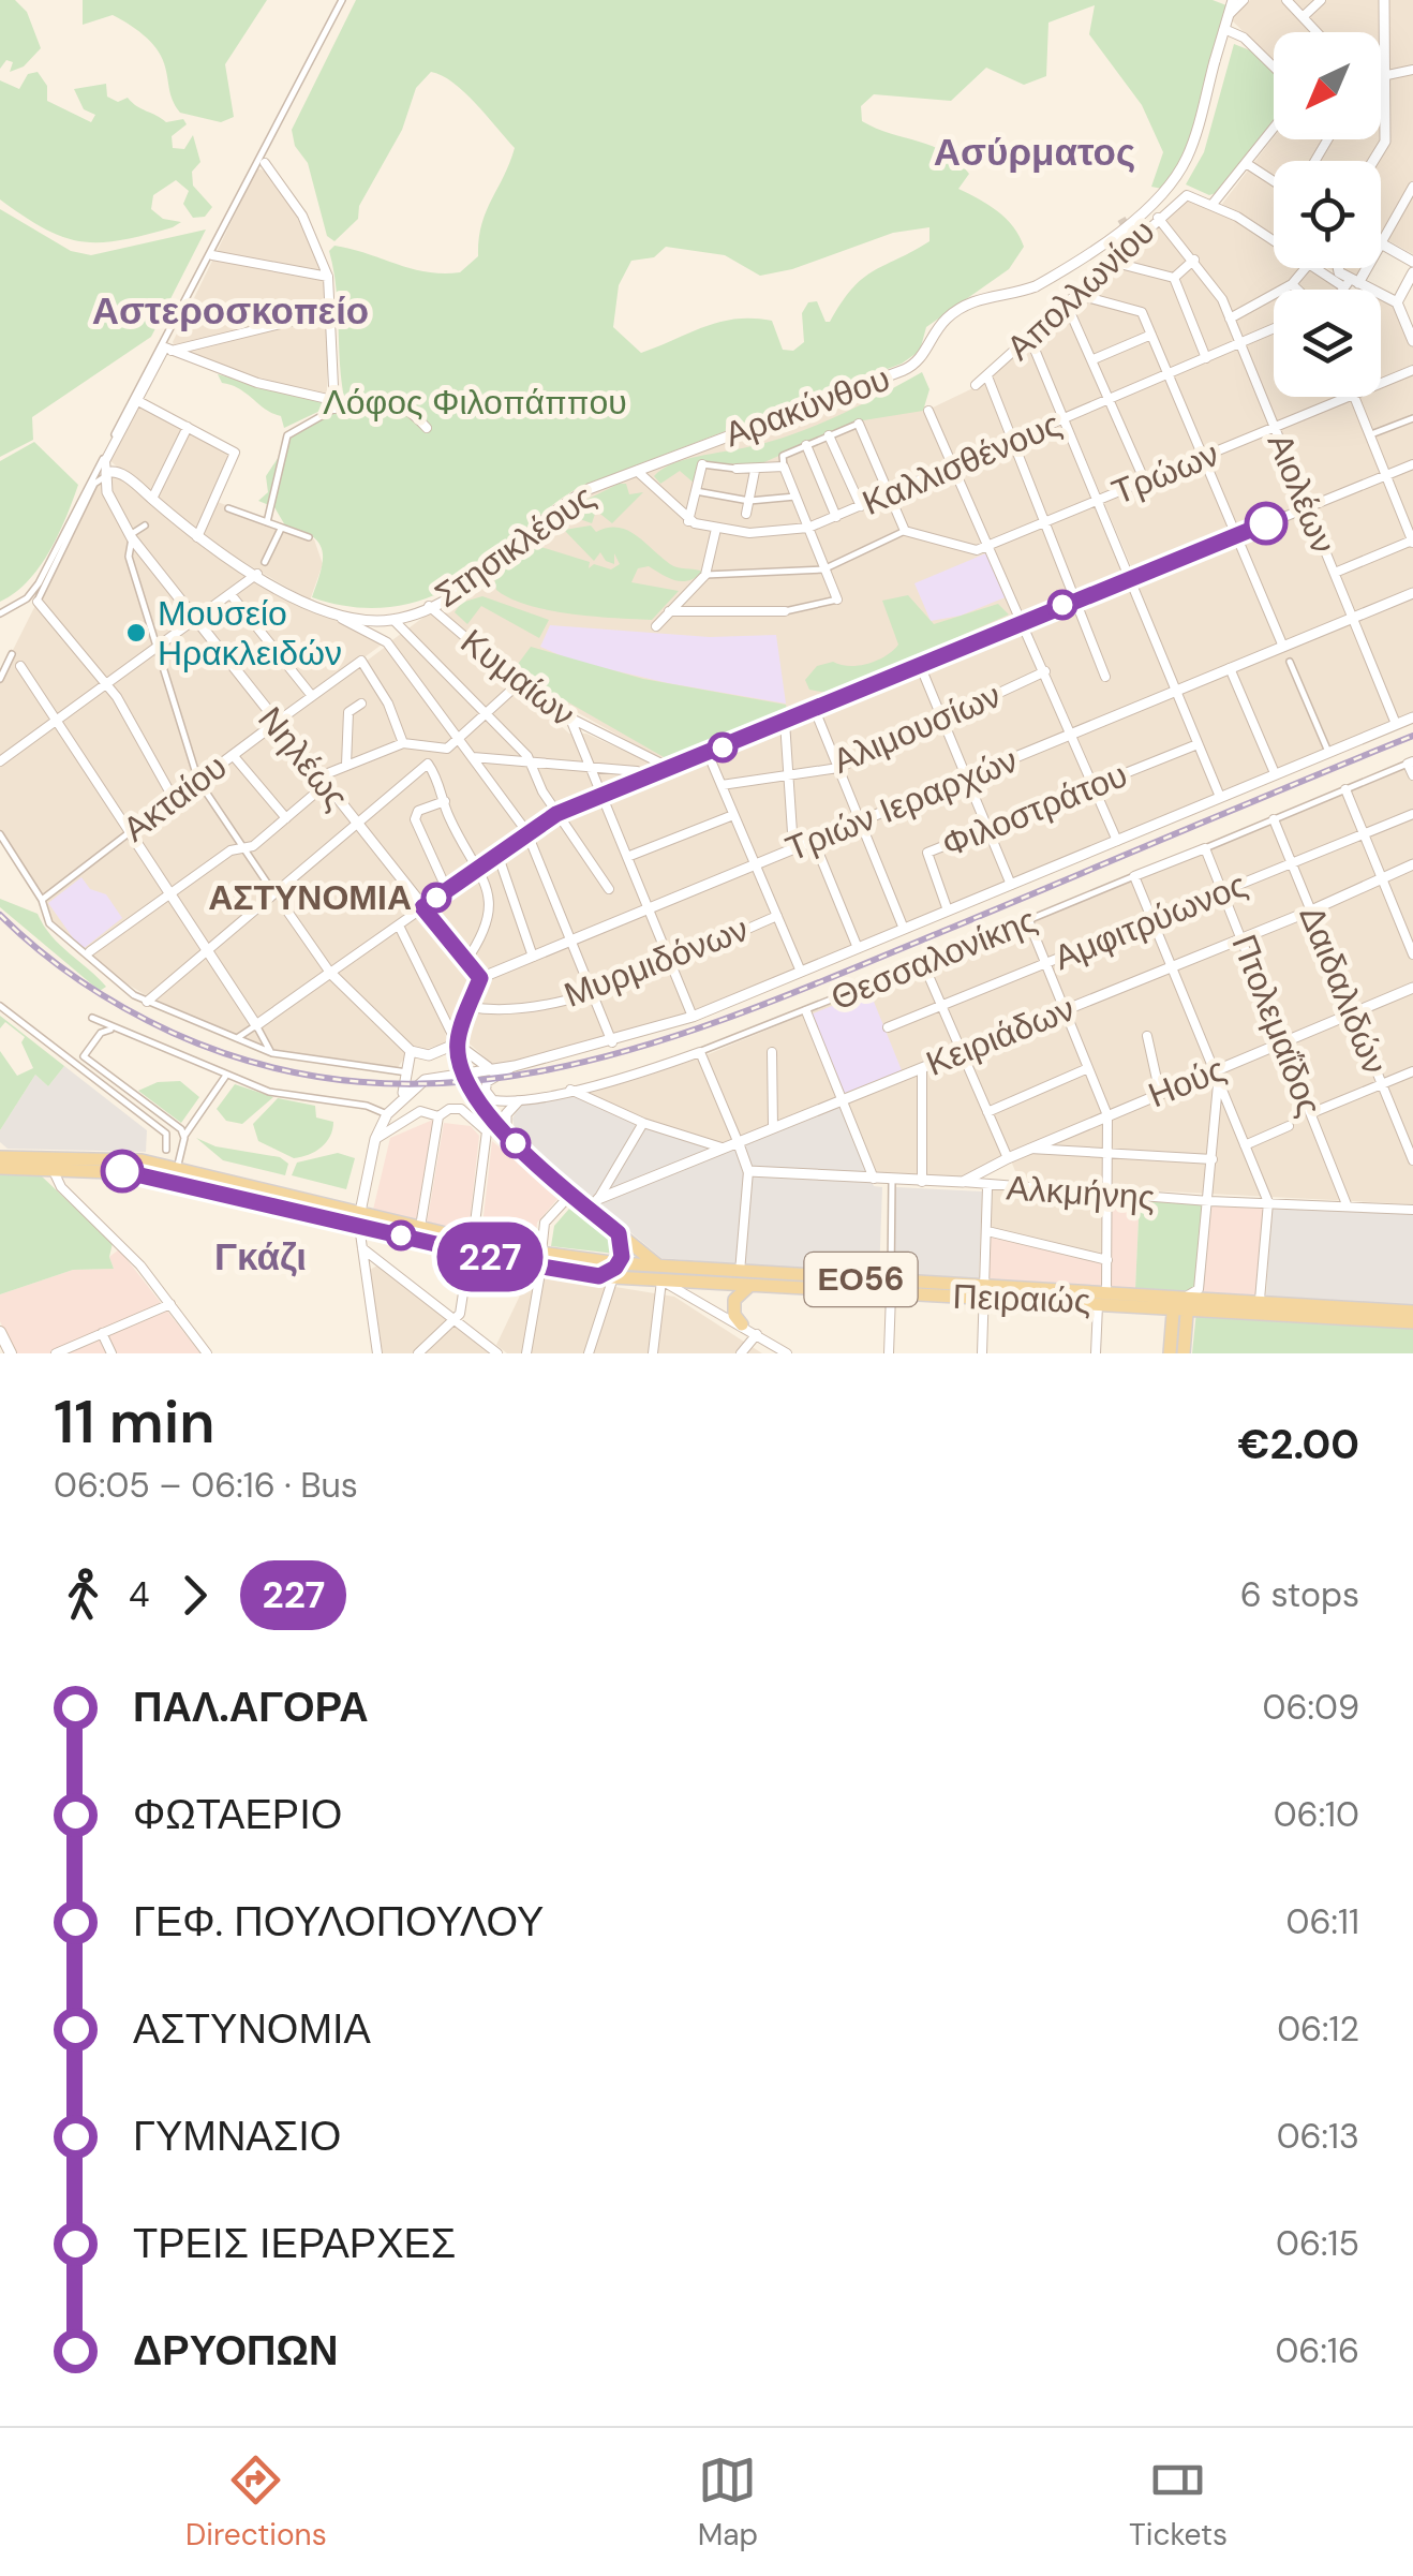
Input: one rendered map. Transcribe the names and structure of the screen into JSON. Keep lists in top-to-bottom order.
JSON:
{
  "streets": {
    "main road": ["ΕΟ56", "Πειραιώς"],
    "street": [
      "Απολλωνίου",
      "Αρακύνθου",
      "Καλλισθένους",
      "Τρώων",
      "Αιολέων",
      "Στησικλέους",
      "Κυμαίων",
      "Αλιμουσίων",
      "Νηλέως",
      "Ακταίου",
      "Τριών Ιεραρχών",
      "Φιλοστράτου",
      "Αμφιτρύωνος",
      "Θεσσαλονίκης",
      "Μυρμιδόνων",
      "Δαιδαλιδών",
      "Πτολεμαΐδος",
      "Κειριάδων",
      "Ηούς",
      "Αλκμήνης"
    ]
  },
  "crossings": [
    ["Απολλωνίου", "Αιολέων"],
    ["Αρακύνθου", "Στησικλέους"],
    ["Καλλισθένους", "Αιολέων"],
    ["Τρώων", "Αιολέων"],
    ["Αιολέων", "Τριών Ιεραρχών"],
    ["Αιολέων", "Θεσσαλονίκης"],
    ["Στησικλέους", "Κυμαίων"],
    ["Νηλέως", "Ακταίου"],
    ["Νηλέως", "Τριών Ιεραρχών"],
    ["Φιλοστράτου", "Θεσσαλονίκης"],
    ["Αμφιτρύωνος", "Δαιδαλιδών"],
    ["Αμφιτρύωνος", "Πτολεμαΐδος"],
    ["Θεσσαλονίκης", "Δαιδαλιδών"],
    ["Θεσσαλονίκης", "Πτολεμαΐδος"],
    ["Δαιδαλιδών", "Κειριάδων"],
    ["Δαιδαλιδών", "Ηούς"],
    ["Πτολεμαΐδος", "Κειριάδων"],
    ["Πτολεμαΐδος", "Ηούς"],
    ["Πτολεμαΐδος", "Αλκμήνης"],
    ["Ηούς", "Αλκμήνης"]
  ],
  "districts": ["Ασύρματος", "Αστεροσκοπείο", "Γκάζι"],
  "parks": ["Λόφος Φιλοπάππου"],
  "places": ["Μουσείο Ηρακλειδών", "ΑΣΤΥΝΟΜΙΑ"],
  "lines": ["bus line 227"],
  "north": "bottom left",
  "page": {
    "on_map": "227",
    "heading": ["11 min", "06:05 – 06:16 · Bus", "€2.00"],
    "legs": ["4", "227", "6 stops"],
    "list": [
      {
        "name": "ΠΑΛ.ΑΓΟΡΑ",
        "value": "06:09"
      },
      {
        "name": "ΦΩΤΑΕΡΙΟ",
        "value": "06:10"
      },
      {
        "name": "ΓΕΦ. ΠΟΥΛΟΠΟΥΛΟΥ",
        "value": "06:11"
      },
      {
        "name": "ΑΣΤΥΝΟΜΙΑ",
        "value": "06:12"
      },
      {
        "name": "ΓΥΜΝΑΣΙΟ",
        "value": "06:13"
      },
      {
        "name": "ΤΡΕΙΣ ΙΕΡΑΡΧΕΣ",
        "value": "06:15"
      },
      {
        "name": "ΔΡΥΟΠΩΝ",
        "value": "06:16"
      }
    ],
    "tabs": ["Directions", "Map", "Tickets"]
  }
}
